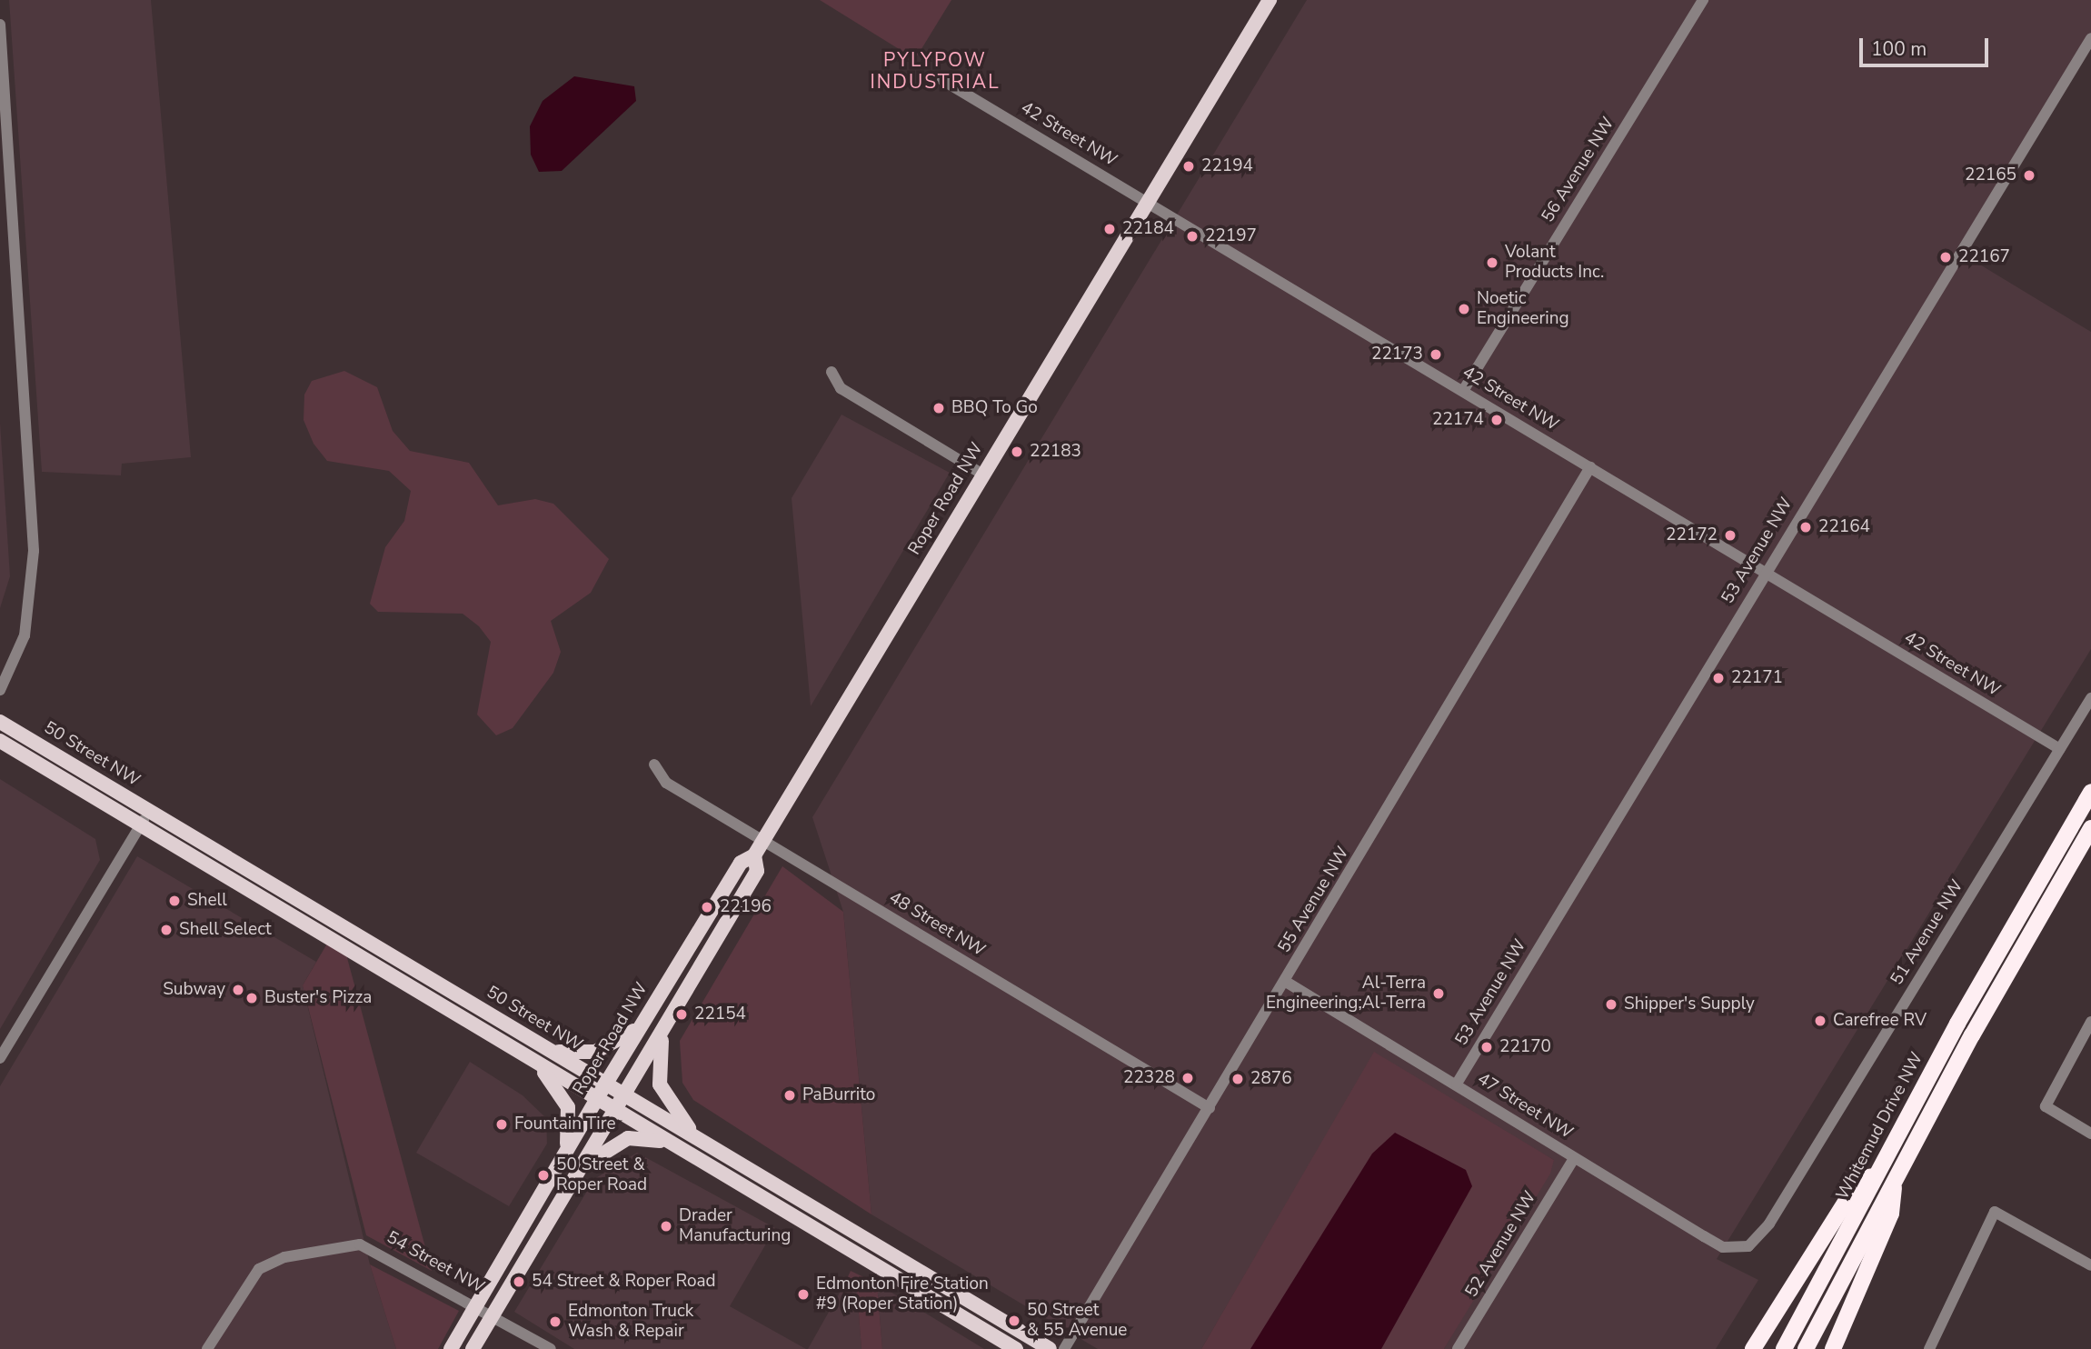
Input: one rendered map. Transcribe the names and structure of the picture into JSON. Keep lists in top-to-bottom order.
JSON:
{
  "streets": {
    "highway": ["Whitemud Drive NW"],
    "main road": ["Roper Road NW", "50 Street NW"],
    "street": [
      "42 Street NW",
      "56 Avenue NW",
      "53 Avenue NW",
      "55 Avenue NW",
      "48 Street NW",
      "51 Avenue NW",
      "47 Street NW",
      "52 Avenue NW",
      "54 Street NW"
    ]
  },
  "crossings": [
    ["42 Street NW", "56 Avenue NW"],
    ["42 Street NW", "Roper Road NW"],
    ["42 Street NW", "53 Avenue NW"],
    ["42 Street NW", "55 Avenue NW"],
    ["42 Street NW", "51 Avenue NW"],
    ["Roper Road NW", "50 Street NW"],
    ["Roper Road NW", "48 Street NW"],
    ["Roper Road NW", "54 Street NW"],
    ["53 Avenue NW", "47 Street NW"],
    ["55 Avenue NW", "48 Street NW"],
    ["55 Avenue NW", "47 Street NW"],
    ["51 Avenue NW", "47 Street NW"],
    ["47 Street NW", "52 Avenue NW"]
  ],
  "districts": ["PYLYPOW INDUSTRIAL"],
  "places": [
    "22194",
    "22165",
    "22184",
    "22197",
    "22167",
    "Volant Products Inc.",
    "Noetic Engineering",
    "22173",
    "BBQ To Go",
    "22174",
    "22183",
    "22164",
    "22172",
    "22171",
    "Shell",
    "22196",
    "Shell Select",
    "Subway",
    "Al-Terra Engineering;Al-Terra",
    "Buster's Pizza",
    "Shipper's Supply",
    "22154",
    "Carefree RV",
    "22170",
    "22328",
    "2876",
    "PaBurrito",
    "Fountain Tire",
    "50 Street & Roper Road",
    "Drader Manufacturing",
    "54 Street & Roper Road",
    "Edmonton Fire Station #9 (Roper Station)",
    "50 Street & 55 Avenue",
    "Edmonton Truck Wash & Repair"
  ],
  "scale_bar": "100 m"
}
